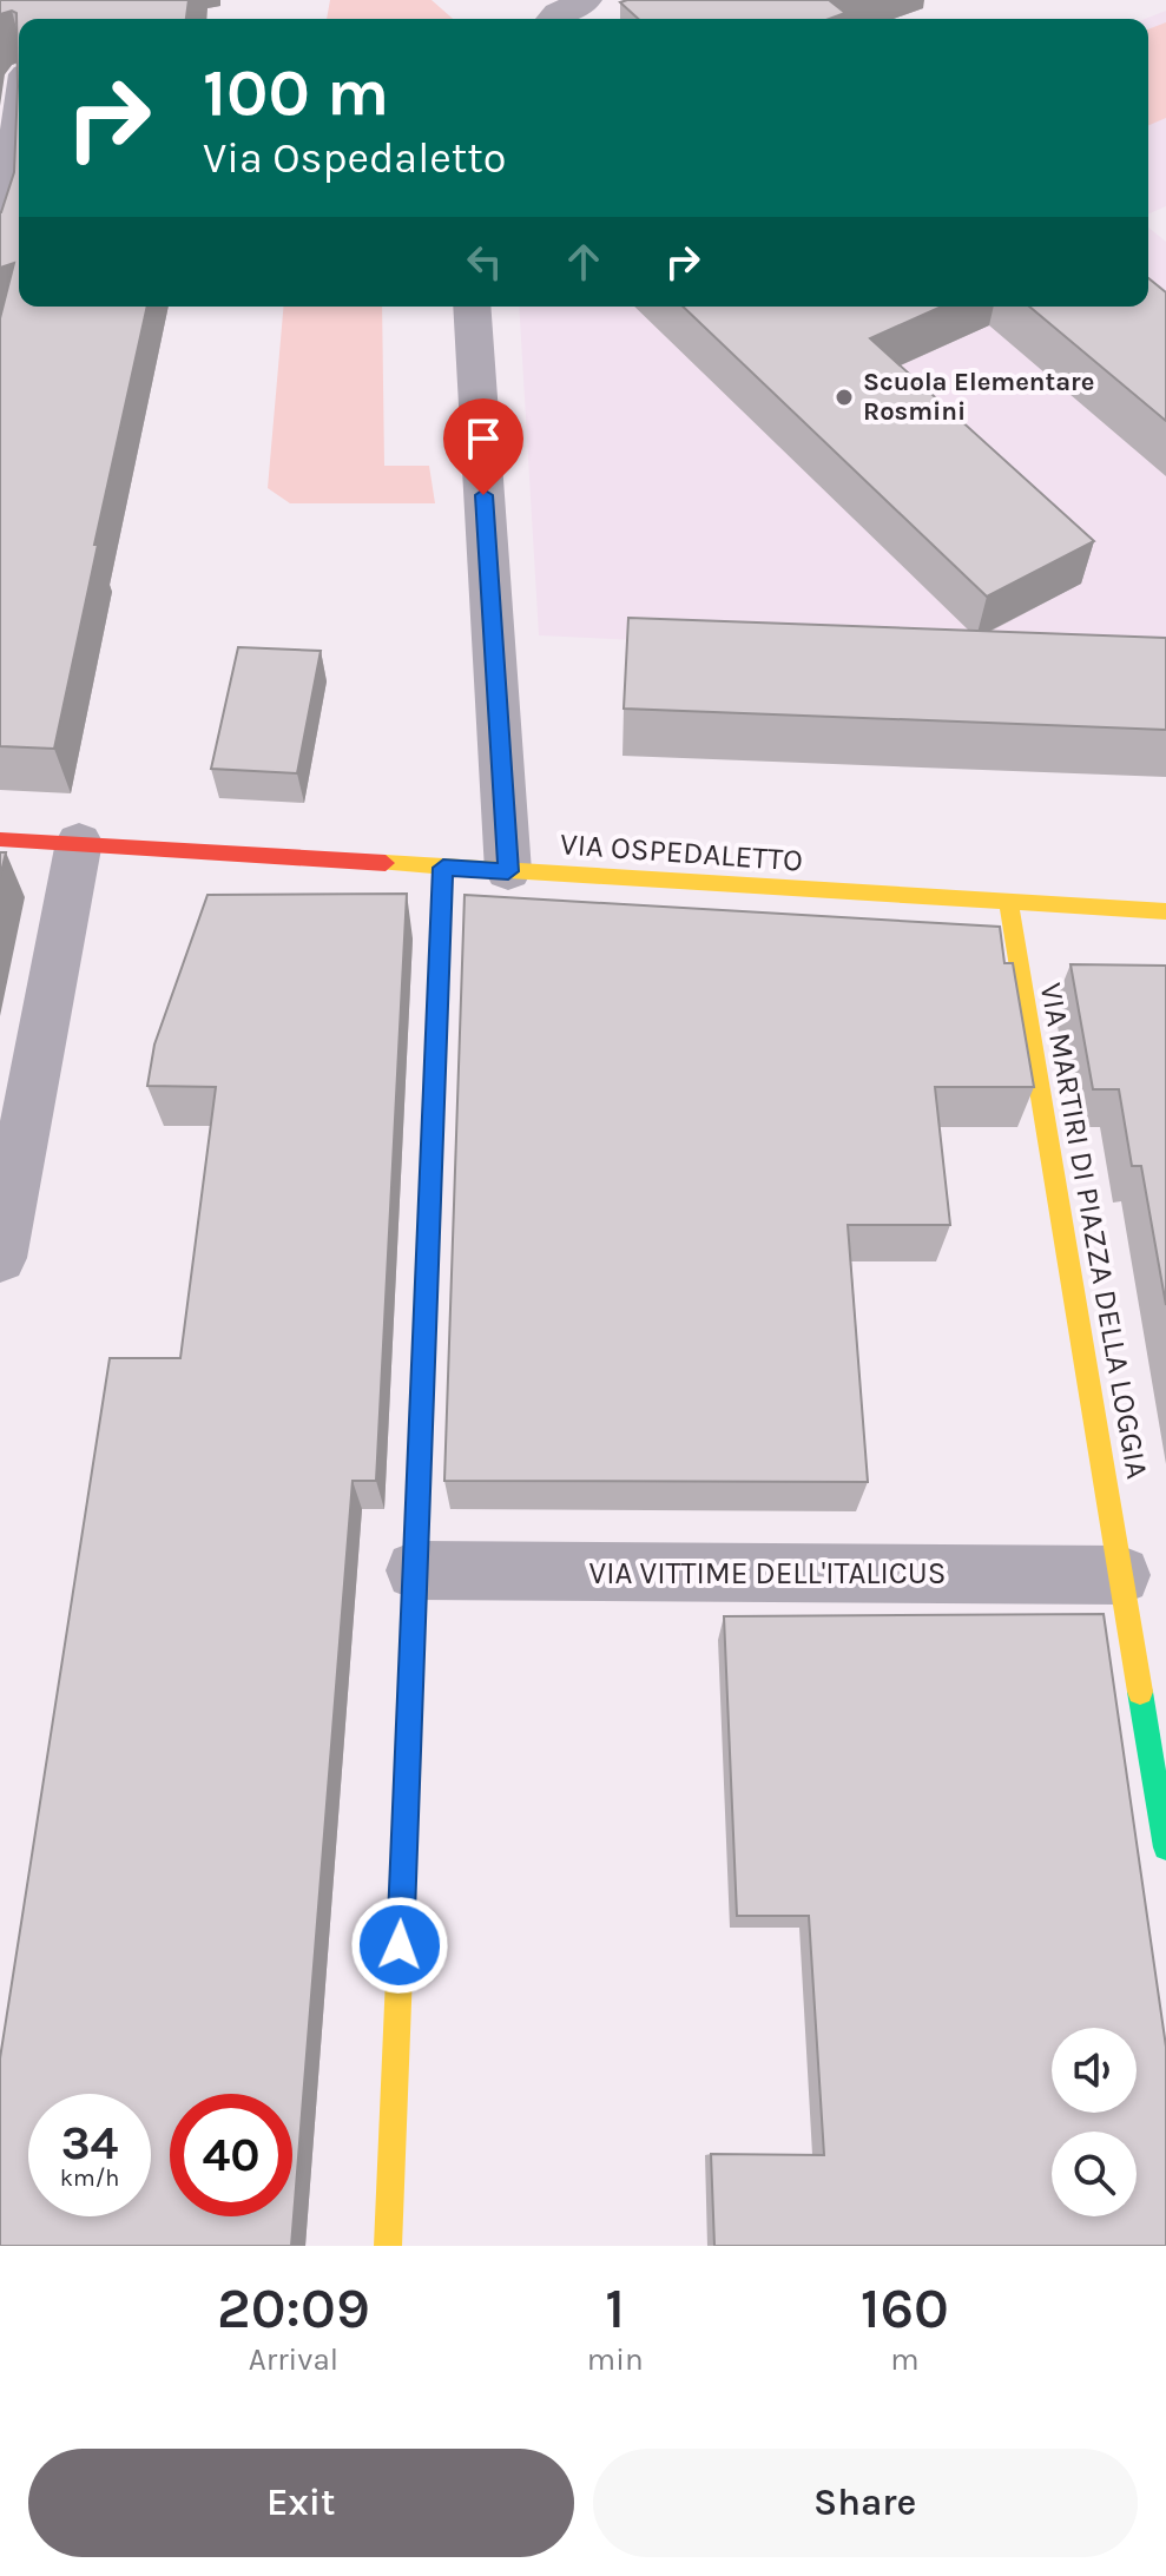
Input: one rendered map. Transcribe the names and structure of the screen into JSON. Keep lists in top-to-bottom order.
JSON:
{
  "streets": {
    "street": ["VIA OSPEDALETTO", "VIA MARTIRI DI PIAZZA DELLA LOGGIA", "VIA VITTIME DELL'ITALICUS"]
  },
  "crossings": [
    ["VIA OSPEDALETTO", "VIA MARTIRI DI PIAZZA DELLA LOGGIA"],
    ["VIA MARTIRI DI PIAZZA DELLA LOGGIA", "VIA VITTIME DELL'ITALICUS"]
  ],
  "places": ["Scuola Elementare Rosmini"],
  "page": {
    "turn": ["100 m", "Via Ospedaletto"],
    "speed": "34 km/h",
    "limit": "40",
    "eta": [
      "20:09",
      "Arrival",
      "1",
      "min",
      "160",
      "m"
    ],
    "buttons": ["Exit", "Share"]
  }
}
